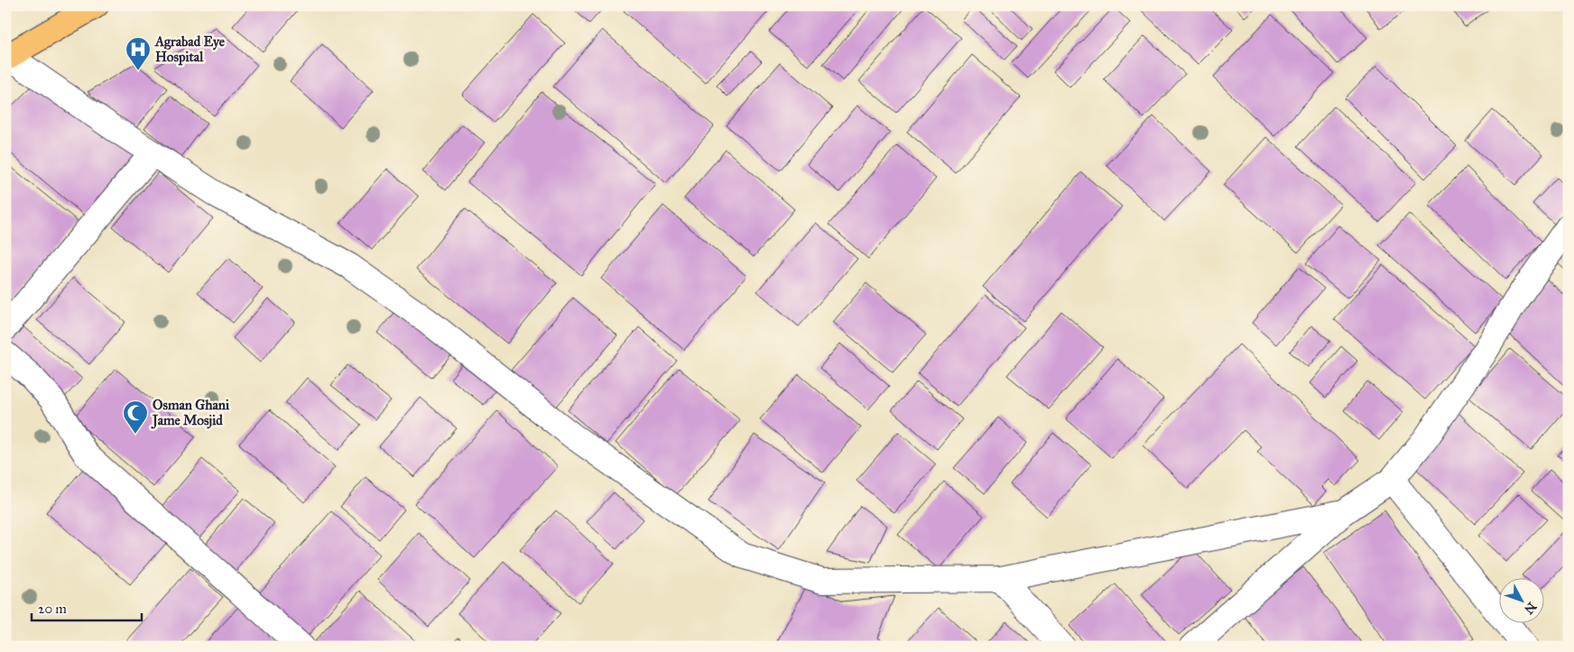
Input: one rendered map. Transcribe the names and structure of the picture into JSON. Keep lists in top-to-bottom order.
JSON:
{
  "places": {
    "hospital": ["Agrabad Eye Hospital"],
    "mosque": ["Osman Ghani Jame Mosjid"]
  },
  "scale_bar": "20 m",
  "north": "bottom right"
}
